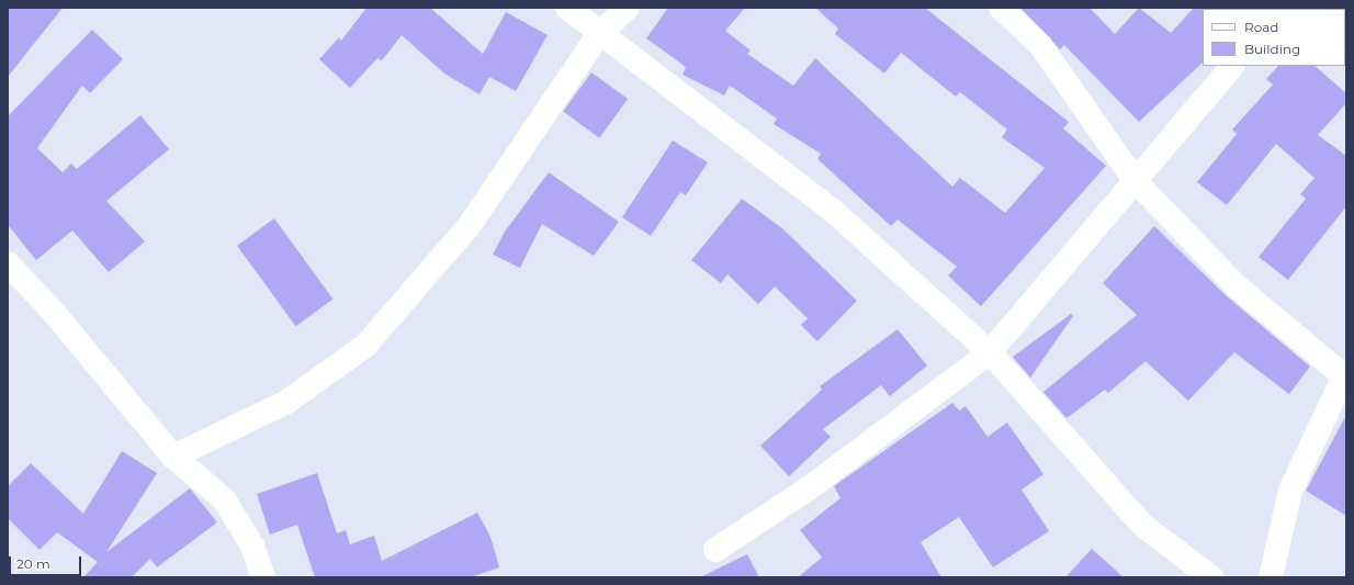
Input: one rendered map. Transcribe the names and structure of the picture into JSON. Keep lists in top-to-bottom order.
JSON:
{
  "legend": ["Road", "Building"],
  "scale_bar": "20 m"
}
